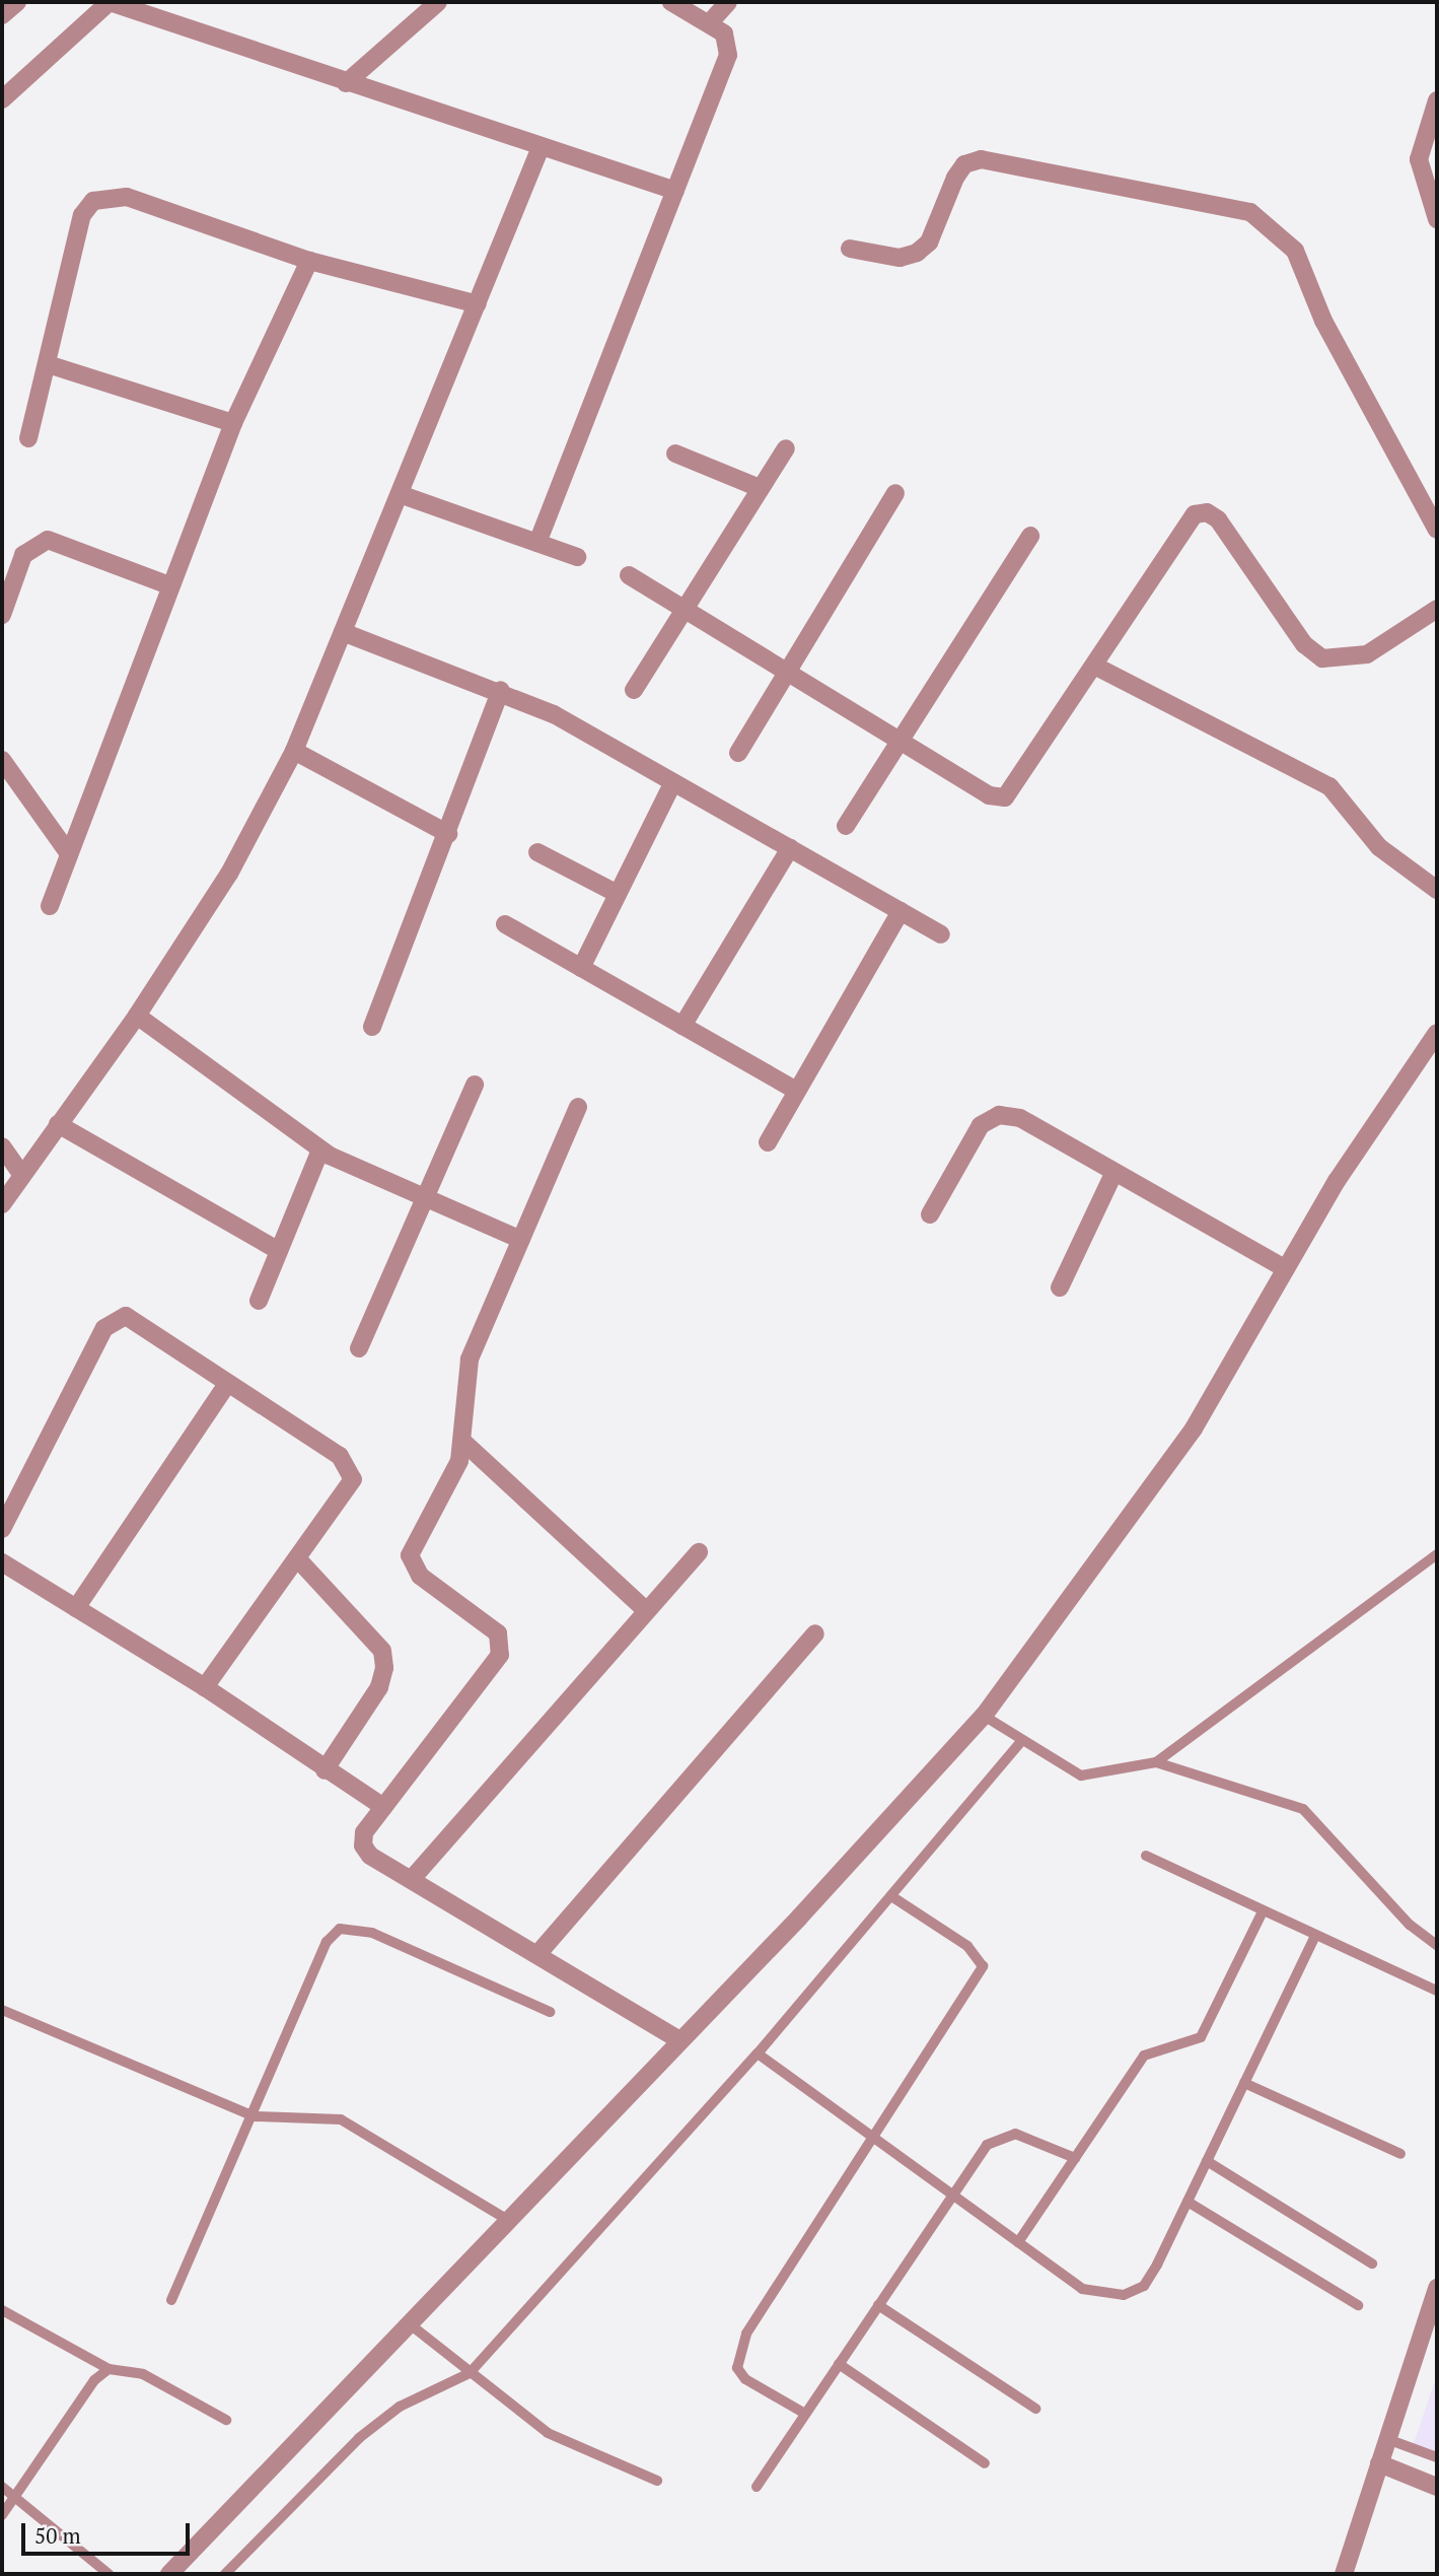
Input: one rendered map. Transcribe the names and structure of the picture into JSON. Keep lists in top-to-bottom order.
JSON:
{
  "scale_bar": "50 m"
}
